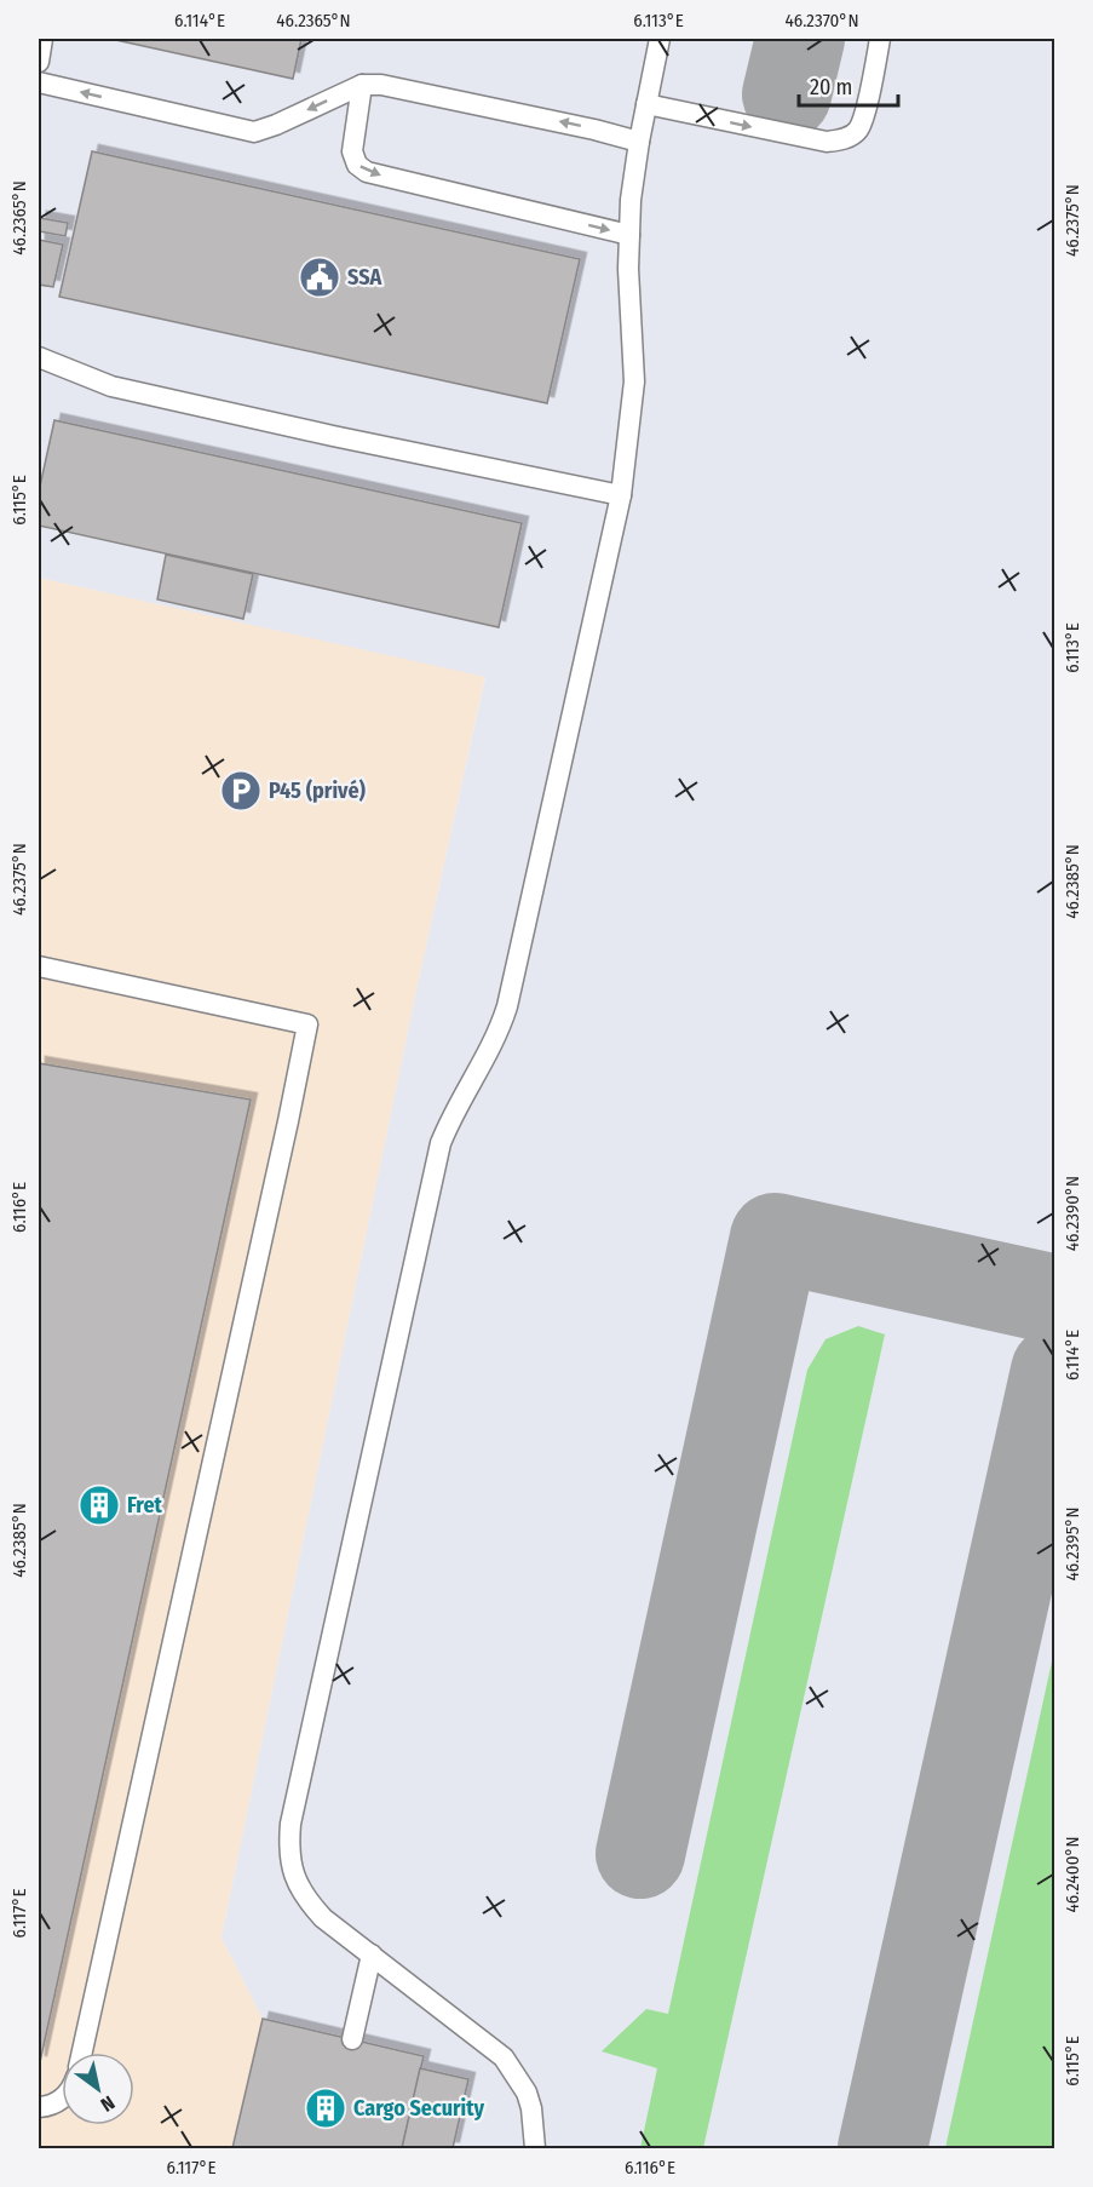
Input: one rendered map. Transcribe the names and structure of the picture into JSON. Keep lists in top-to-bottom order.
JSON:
{
  "places": {
    "public building": ["SSA"],
    "parking": ["P45 (privé)"],
    "building": ["Fret", "Cargo Security"]
  },
  "scale_bar": "20 m",
  "north": "bottom right",
  "coordinates": [
    "6.114°E",
    "46.2365°N",
    "6.113°E",
    "46.2370°N",
    "46.2375°N",
    "6.115°E",
    "46.2385°N",
    "6.116°E",
    "46.2390°N",
    "46.2395°N",
    "46.2400°N",
    "6.117°E"
  ]
}
